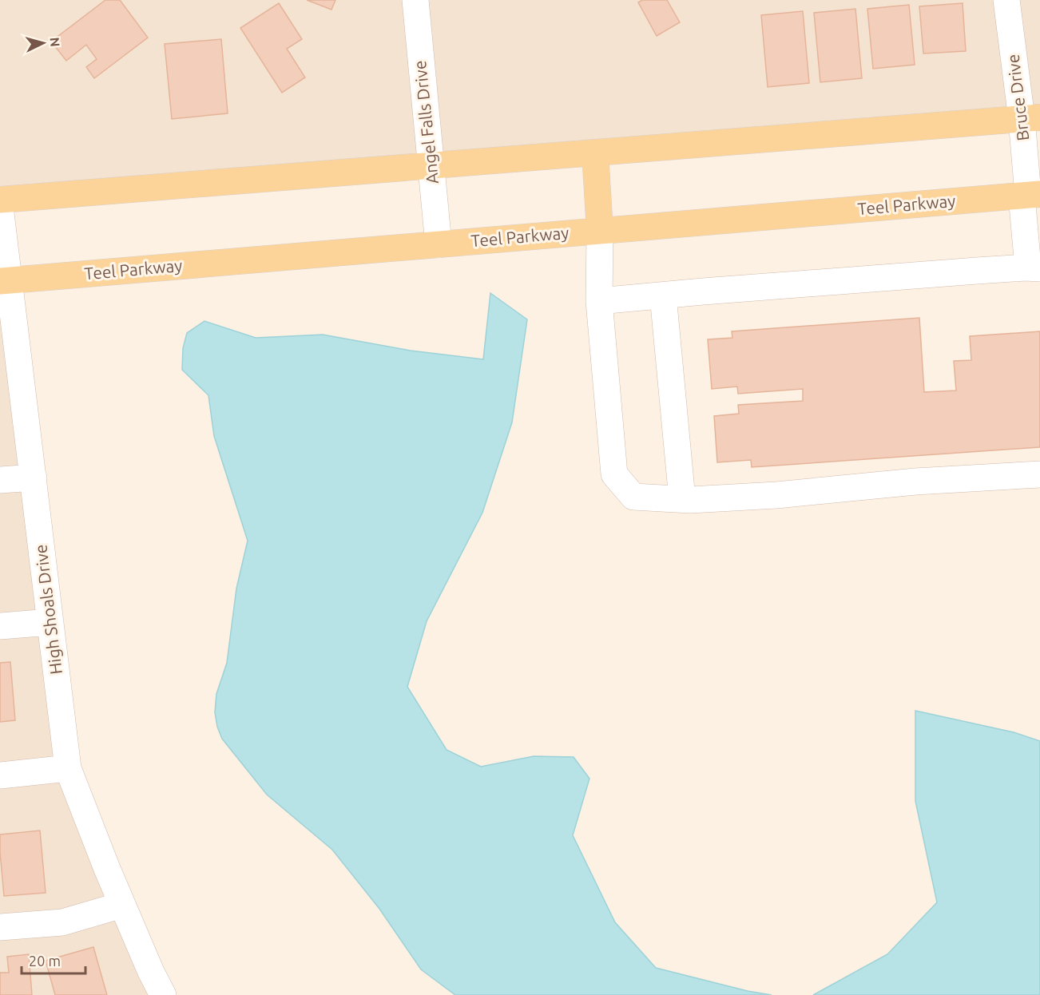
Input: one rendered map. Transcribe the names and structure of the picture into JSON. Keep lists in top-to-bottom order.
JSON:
{
  "streets": {
    "main road": ["Teel Parkway"],
    "street": ["Bruce Drive", "Angel Falls Drive", "High Shoals Drive"]
  },
  "crossings": [
    ["Bruce Drive", "Teel Parkway"],
    ["Angel Falls Drive", "Teel Parkway"],
    ["Teel Parkway", "High Shoals Drive"]
  ],
  "scale_bar": "20 m",
  "north": "right"
}
